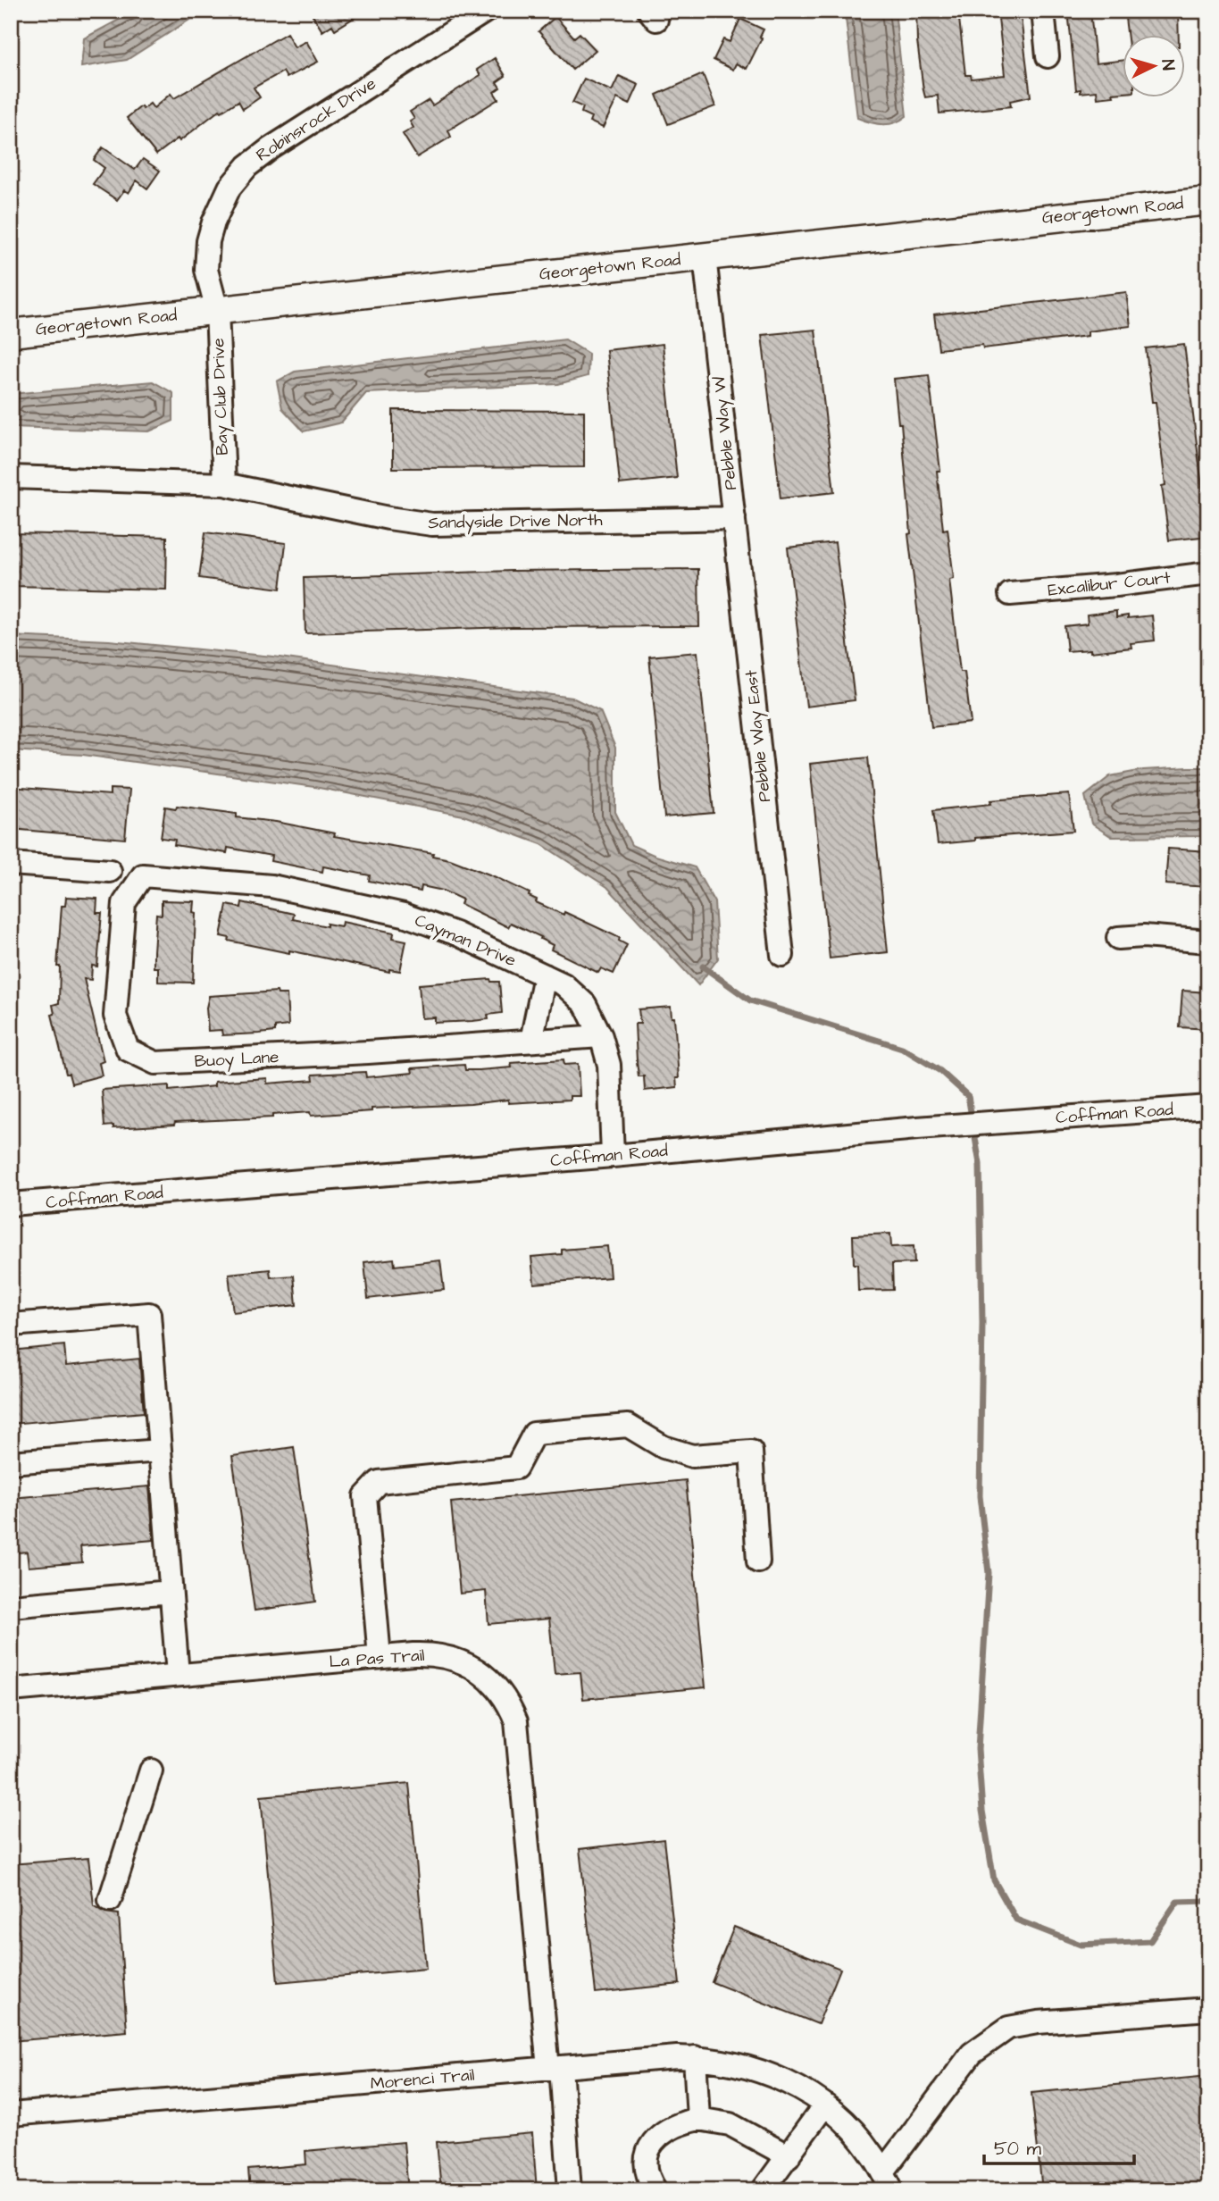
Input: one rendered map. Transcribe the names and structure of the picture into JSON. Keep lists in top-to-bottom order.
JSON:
{
  "streets": {
    "main road": ["Georgetown Road"],
    "street": [
      "Robinsrock Drive",
      "Bay Club Drive",
      "Pebble Way W",
      "Sandyside Drive North",
      "Excalibur Court",
      "Pebble Way East",
      "Cayman Drive",
      "Buoy Lane",
      "Coffman Road",
      "La Pas Trail",
      "Morenci Trail"
    ]
  },
  "crossings": [
    ["Robinsrock Drive", "Georgetown Road"],
    ["Robinsrock Drive", "Bay Club Drive"],
    ["Georgetown Road", "Bay Club Drive"],
    ["Georgetown Road", "Pebble Way W"],
    ["Bay Club Drive", "Sandyside Drive North"],
    ["Pebble Way W", "Sandyside Drive North"],
    ["Pebble Way W", "Pebble Way East"],
    ["Sandyside Drive North", "Pebble Way East"],
    ["Cayman Drive", "Buoy Lane"],
    ["Cayman Drive", "Coffman Road"],
    ["La Pas Trail", "Morenci Trail"]
  ],
  "scale_bar": "50 m",
  "north": "right"
}
